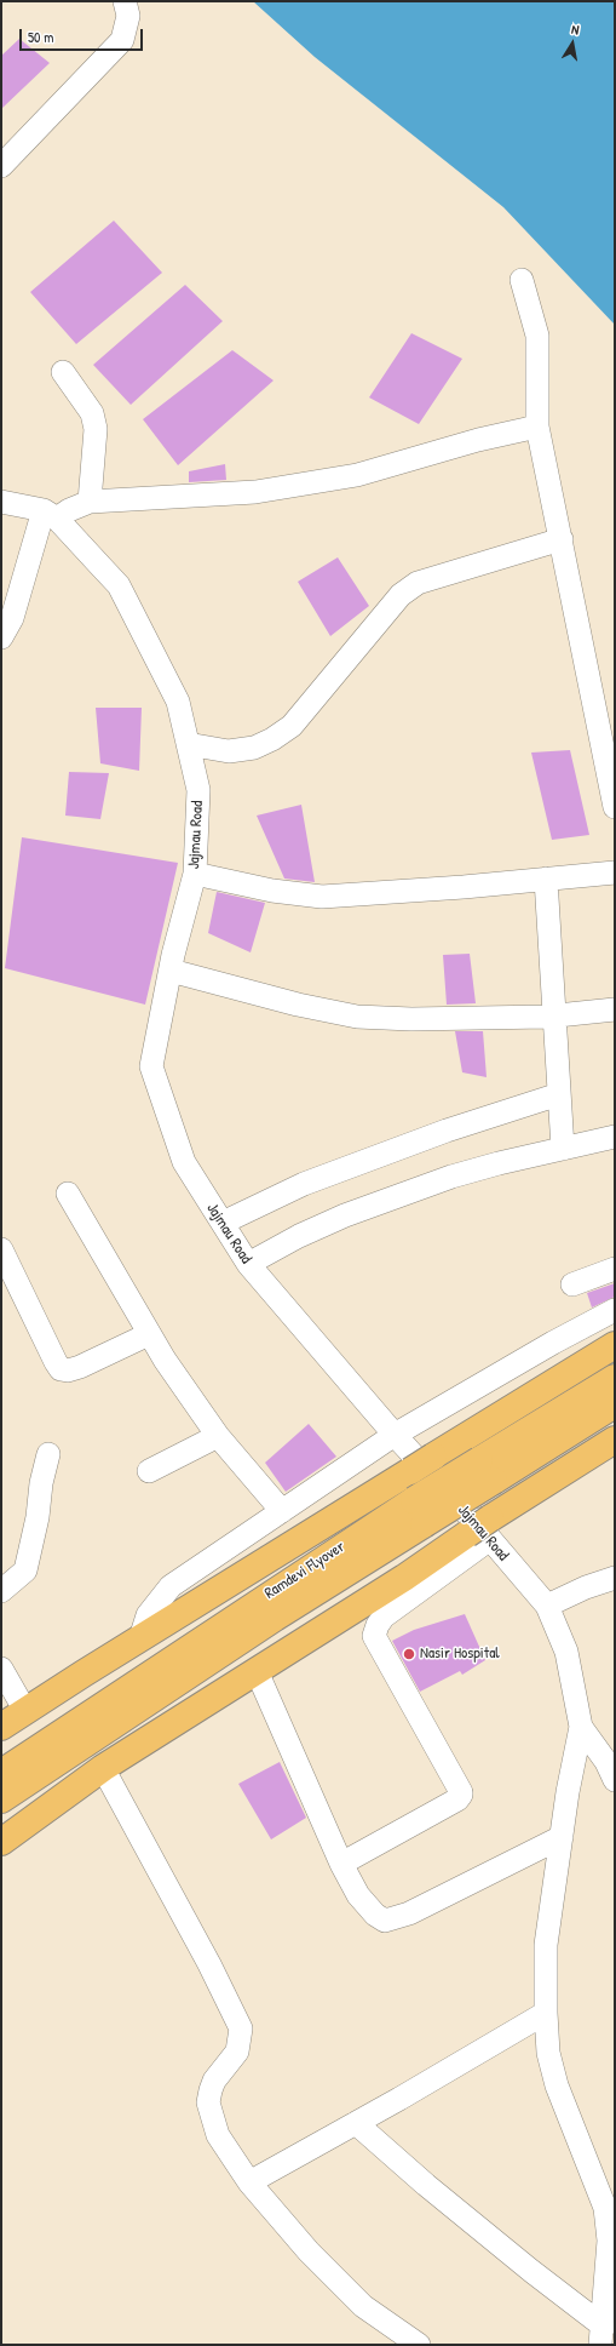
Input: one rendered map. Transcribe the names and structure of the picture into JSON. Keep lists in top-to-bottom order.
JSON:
{
  "streets": {
    "main road": ["Ramdevi Flyover"],
    "street": ["Jajmau Road"]
  },
  "places": ["Nasir Hospital"],
  "scale_bar": "50 m",
  "north": "top"
}
